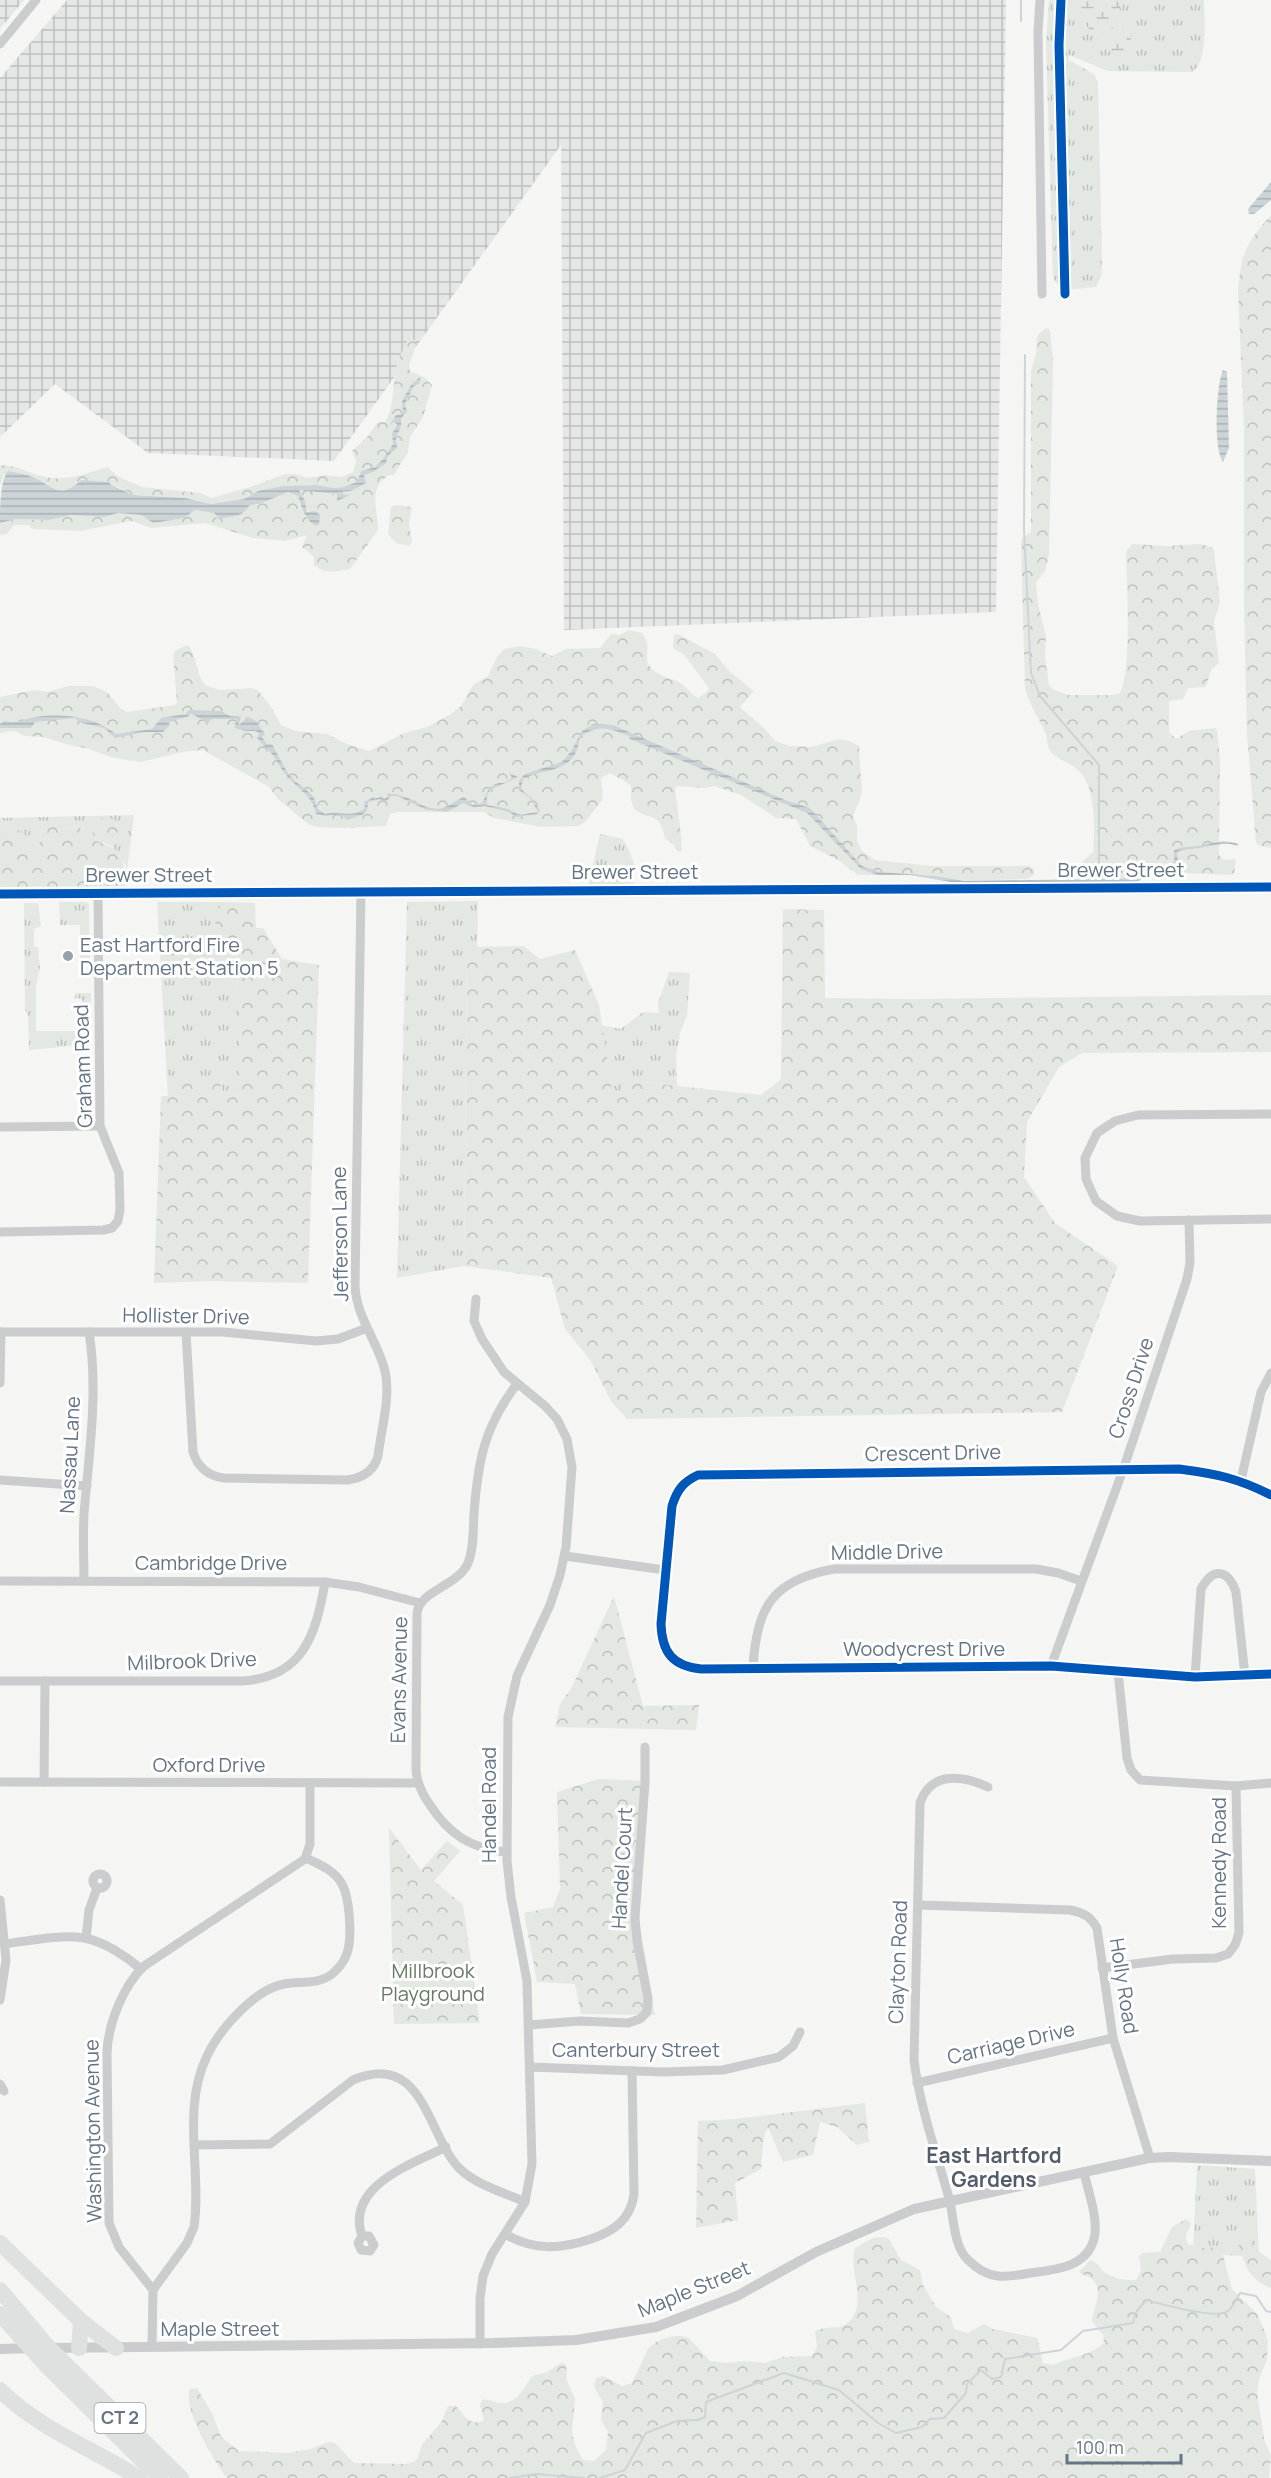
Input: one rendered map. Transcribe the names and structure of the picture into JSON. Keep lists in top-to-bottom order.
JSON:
{
  "streets": {
    "highway": ["CT 2"],
    "main road": ["Brewer Street"],
    "street": [
      "Graham Road",
      "Jefferson Lane",
      "Hollister Drive",
      "Cross Drive",
      "Crescent Drive",
      "Nassau Lane",
      "Middle Drive",
      "Cambridge Drive",
      "Woodycrest Drive",
      "Milbrook Drive",
      "Evans Avenue",
      "Oxford Drive",
      "Handel Road",
      "Kennedy Road",
      "Handel Court",
      "Clayton Road",
      "Holly Road",
      "Carriage Drive",
      "Canterbury Street",
      "Washington Avenue",
      "Maple Street"
    ]
  },
  "crossings": [
    ["Brewer Street", "Graham Road"],
    ["Brewer Street", "Jefferson Lane"],
    ["Jefferson Lane", "Hollister Drive"],
    ["Hollister Drive", "Nassau Lane"],
    ["Cross Drive", "Crescent Drive"],
    ["Cross Drive", "Middle Drive"],
    ["Cross Drive", "Woodycrest Drive"],
    ["Crescent Drive", "Woodycrest Drive"],
    ["Nassau Lane", "Cambridge Drive"],
    ["Middle Drive", "Woodycrest Drive"],
    ["Cambridge Drive", "Milbrook Drive"],
    ["Cambridge Drive", "Evans Avenue"],
    ["Evans Avenue", "Oxford Drive"],
    ["Evans Avenue", "Handel Road"],
    ["Handel Road", "Handel Court"],
    ["Handel Road", "Canterbury Street"],
    ["Handel Road", "Maple Street"],
    ["Kennedy Road", "Holly Road"],
    ["Clayton Road", "Holly Road"],
    ["Clayton Road", "Carriage Drive"],
    ["Clayton Road", "Maple Street"],
    ["Holly Road", "Carriage Drive"],
    ["Holly Road", "Maple Street"]
  ],
  "districts": ["East Hartford Gardens"],
  "parks": ["Millbrook Playground"],
  "places": ["East Hartford Fire Department Station 5"],
  "scale_bar": "100 m"
}
